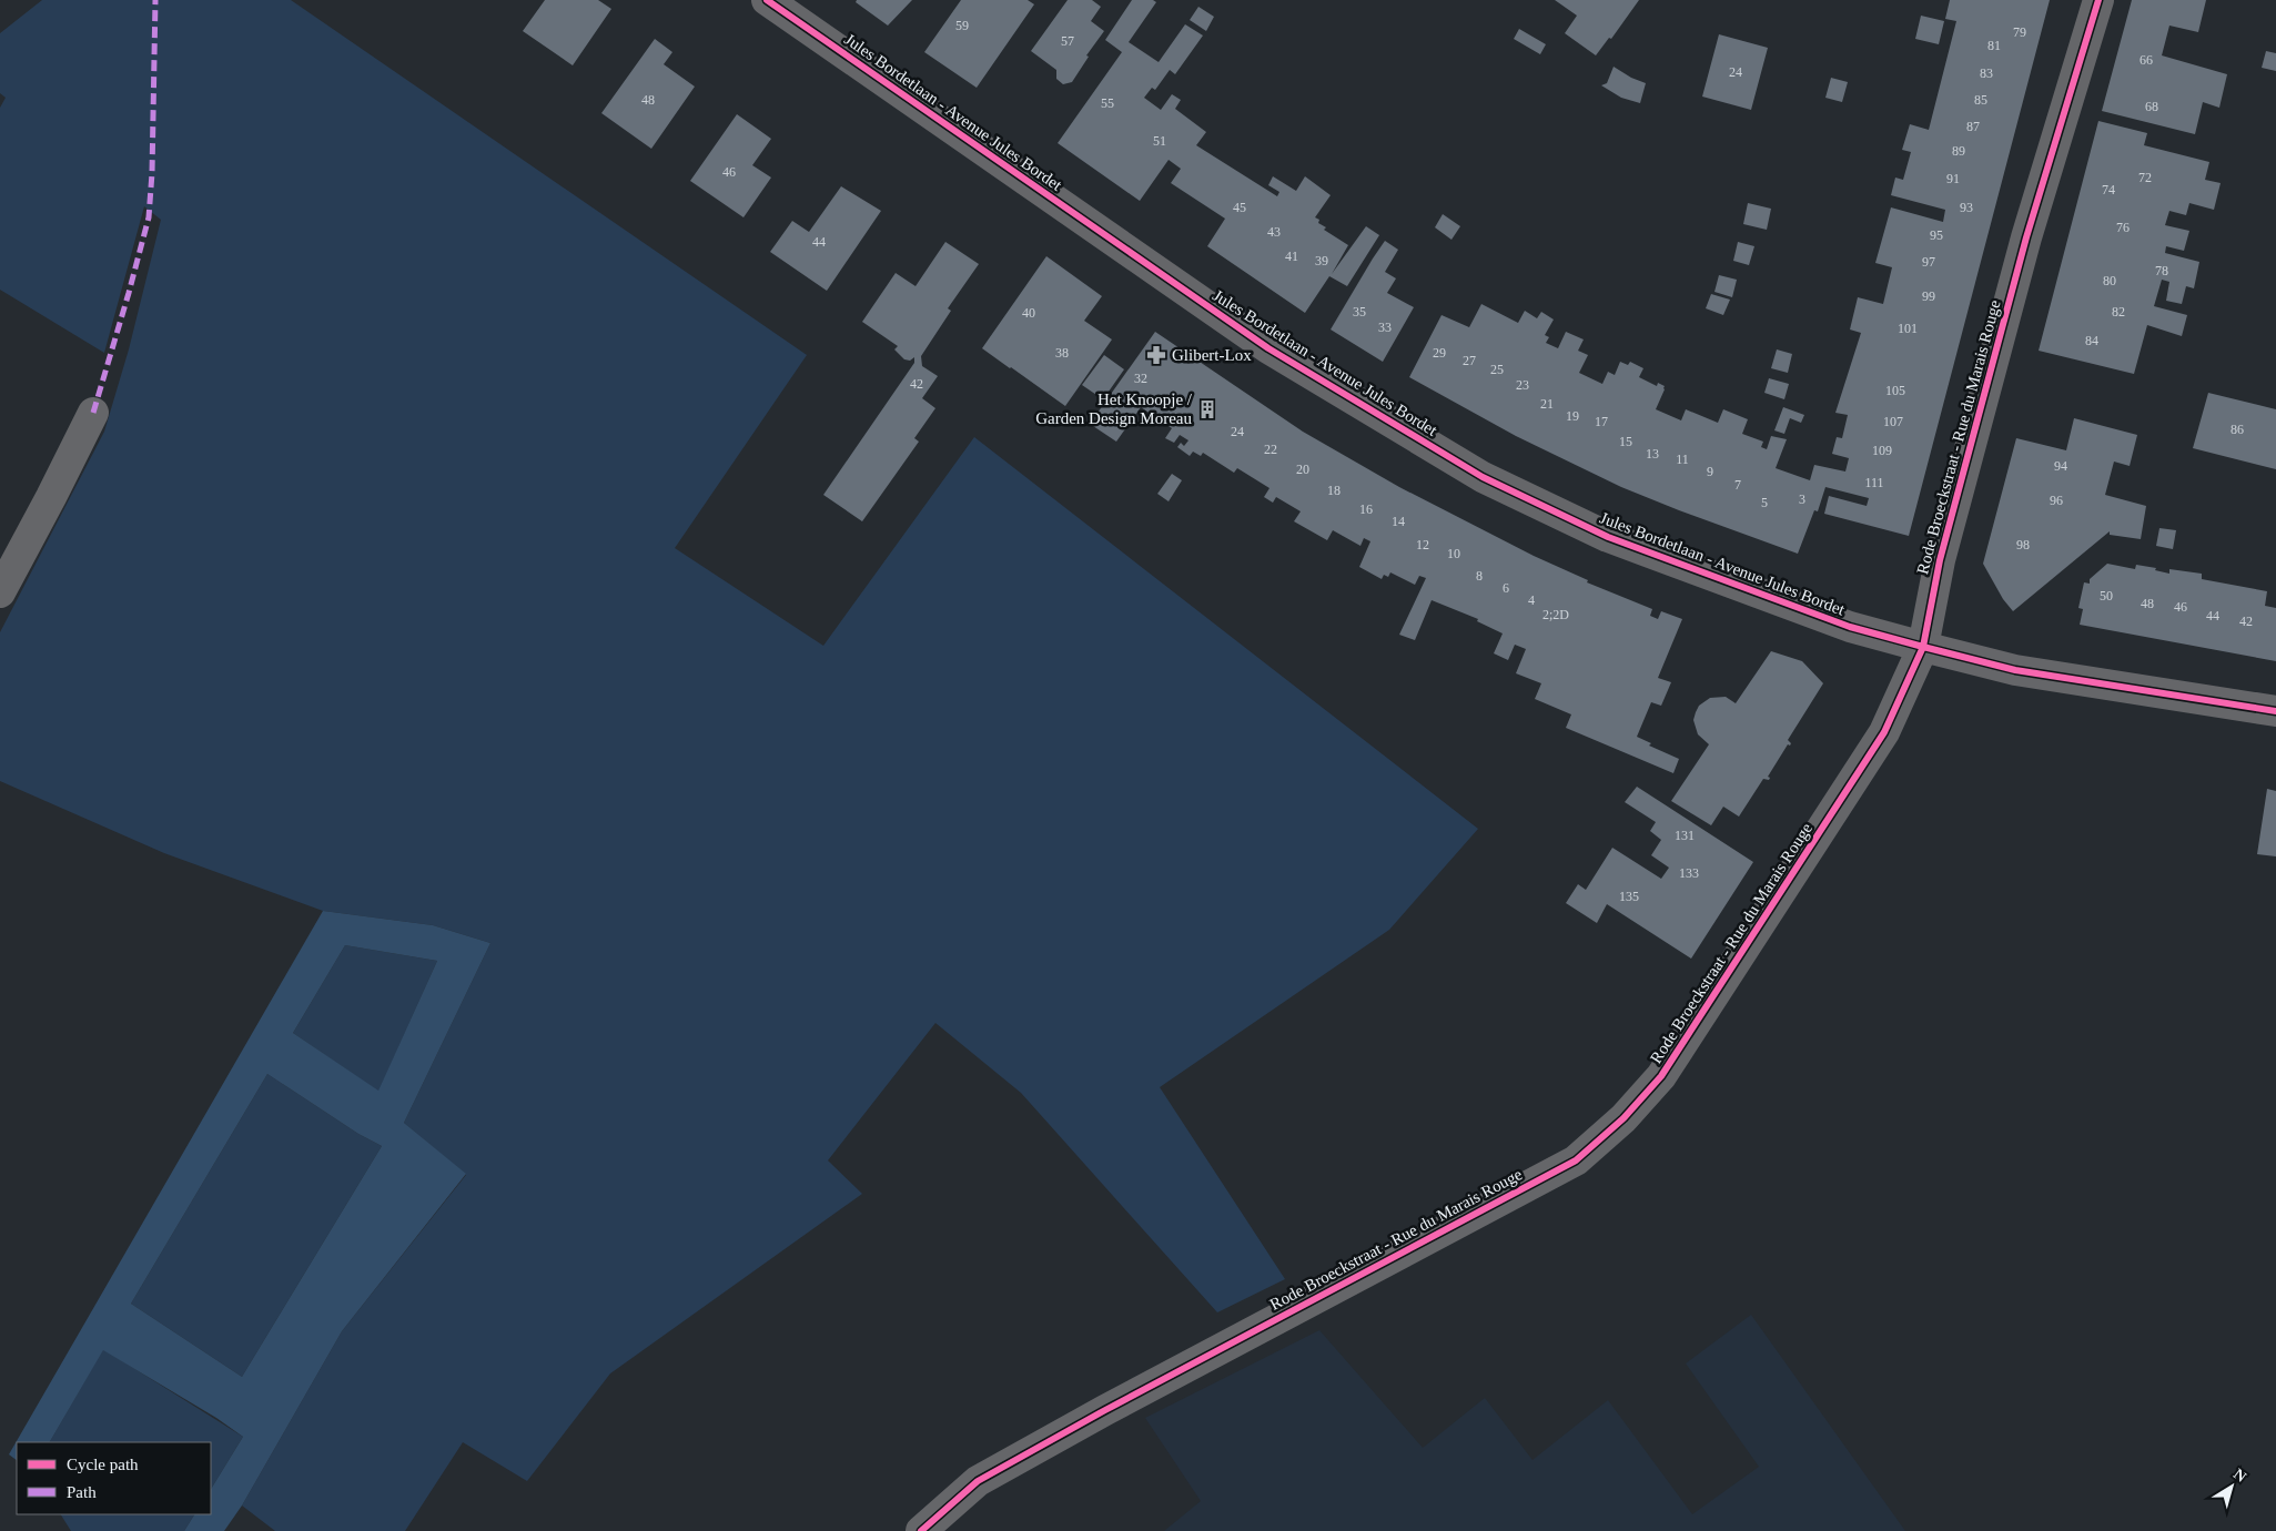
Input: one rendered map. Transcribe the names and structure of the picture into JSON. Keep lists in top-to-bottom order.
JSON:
{
  "streets": {
    "street": ["Jules Bordetlaan - Avenue Jules Bordet", "Rode Broeckstraat - Rue du Marais Rouge"]
  },
  "crossings": [
    ["Jules Bordetlaan - Avenue Jules Bordet", "Rode Broeckstraat - Rue du Marais Rouge"]
  ],
  "places": {
    "pharmacy": ["Glibert-Lox"],
    "building": ["Het Knoopje / Garden Design Moreau"]
  },
  "house_numbers": [
    "59",
    "79",
    "57",
    "81",
    "66",
    "24",
    "83",
    "48",
    "85",
    "55",
    "68",
    "87",
    "51",
    "89",
    "46",
    "72",
    "91",
    "74",
    "45",
    "93",
    "76",
    "43",
    "95",
    "44",
    "41",
    "39",
    "97",
    "78",
    "80",
    "99",
    "35",
    "82",
    "40",
    "33",
    "101",
    "84",
    "38",
    "29",
    "27",
    "25",
    "32",
    "42",
    "23",
    "105",
    "21",
    "19",
    "17",
    "107",
    "86",
    "24",
    "15",
    "22",
    "109",
    "13",
    "11",
    "94",
    "20",
    "9",
    "111",
    "7",
    "18",
    "3",
    "96",
    "5",
    "16",
    "14",
    "12",
    "98",
    "10",
    "8",
    "6",
    "50",
    "4",
    "48",
    "46",
    "2;2D",
    "44",
    "42",
    "131",
    "133",
    "135"
  ],
  "legend": ["Cycle path", "Path"],
  "north": "top right"
}
